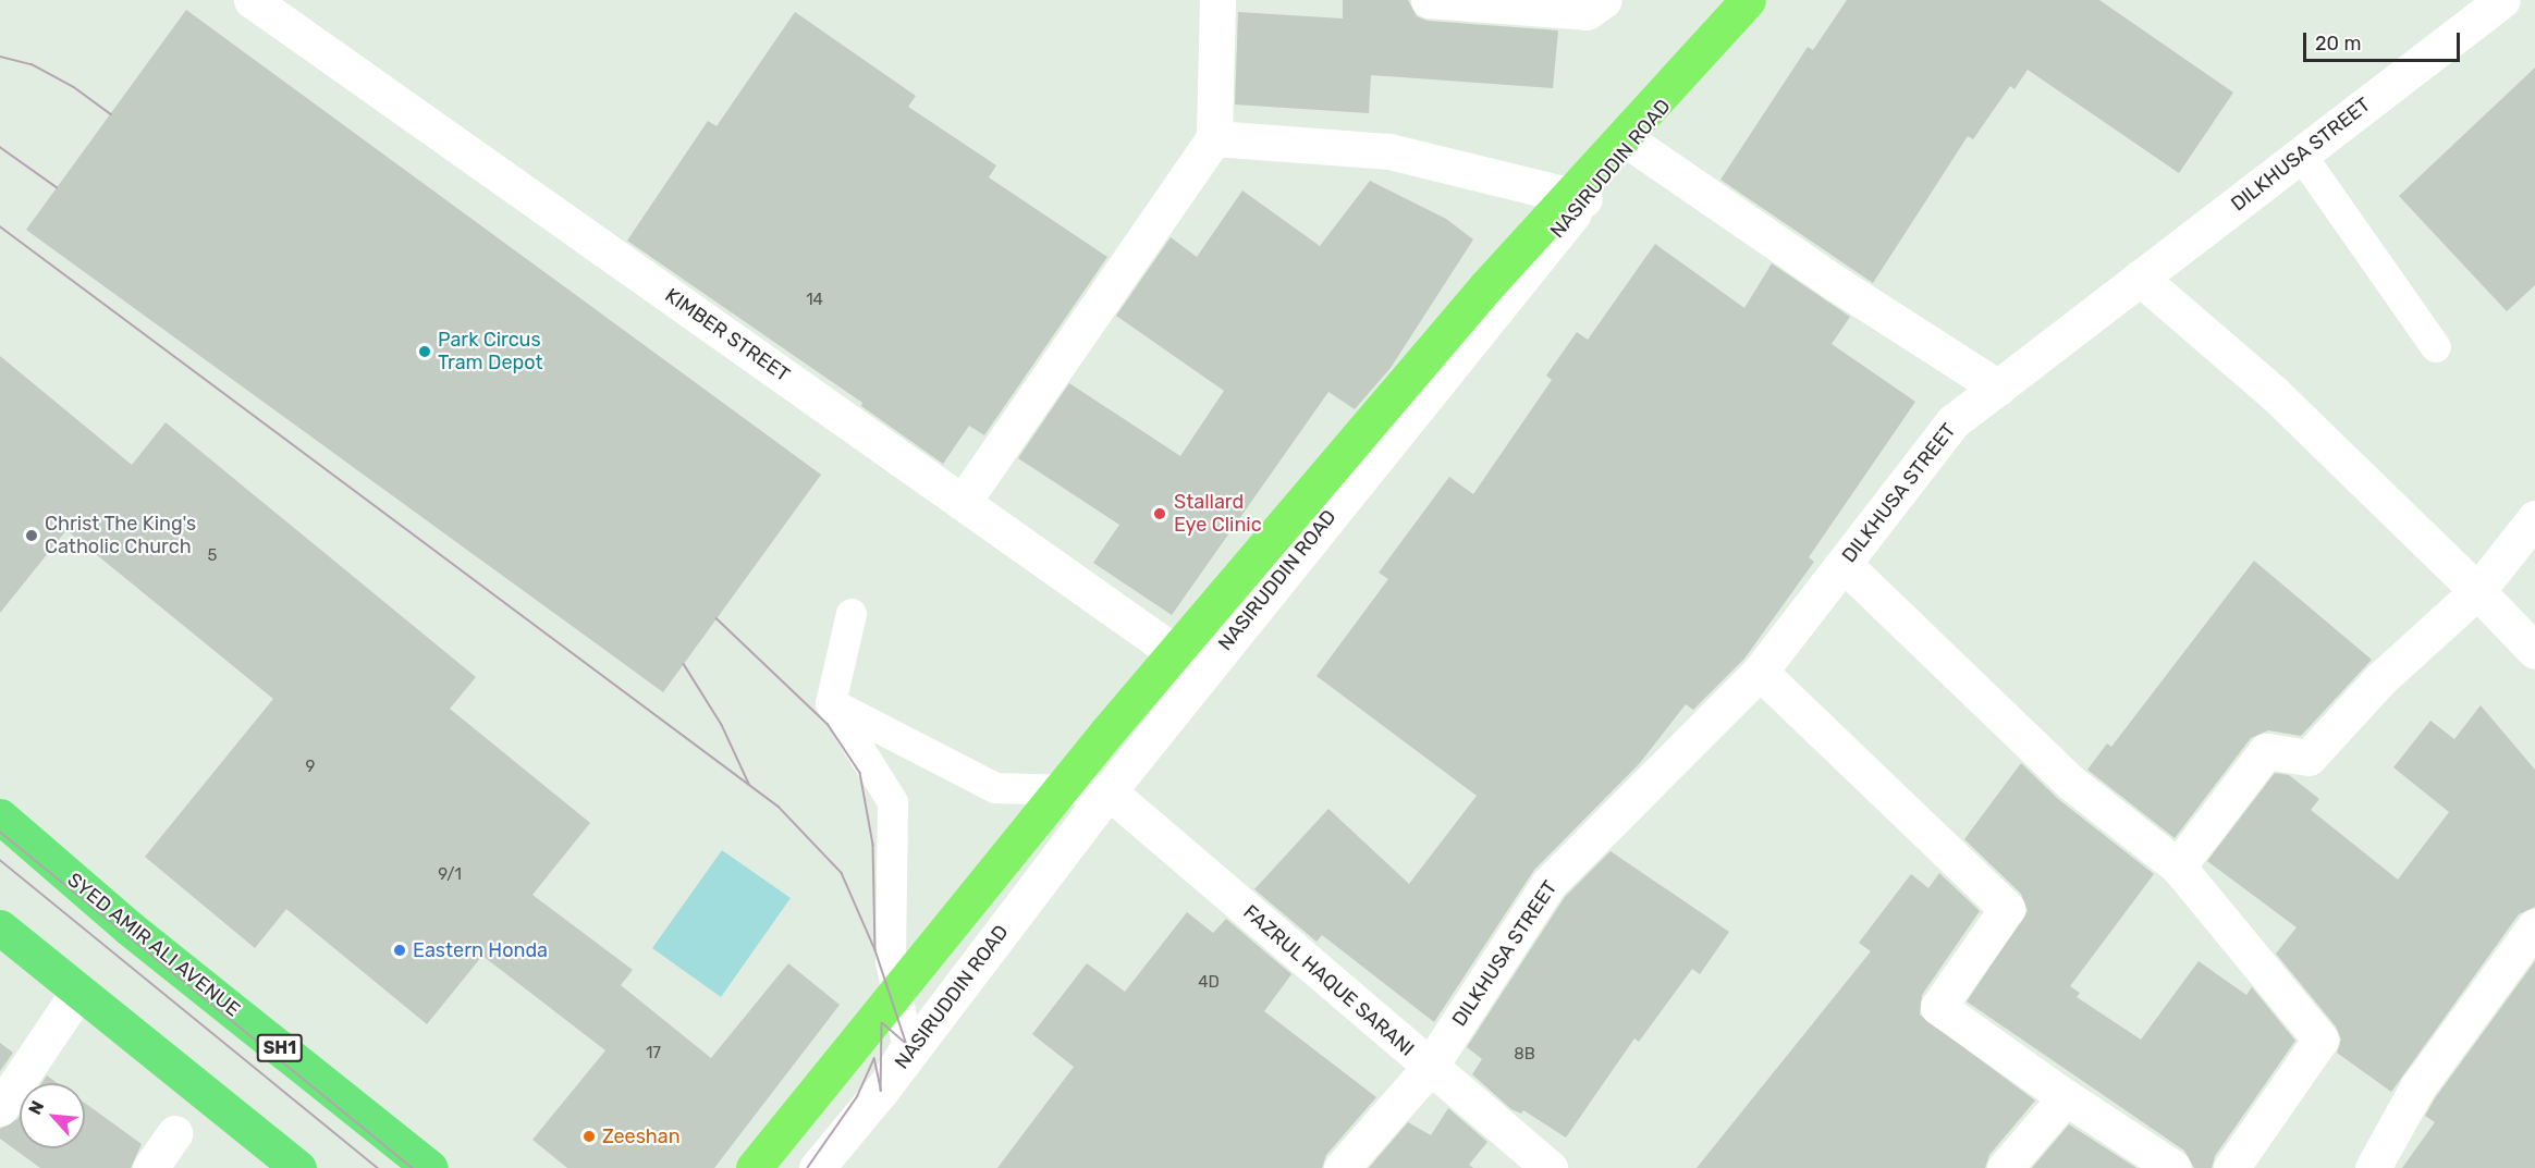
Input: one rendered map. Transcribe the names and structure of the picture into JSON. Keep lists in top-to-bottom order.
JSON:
{
  "streets": {
    "main road": ["SYED AMIR ALI AVENUE", "SH1"],
    "street": [
      "DILKHUSA STREET",
      "NASIRUDDIN ROAD",
      "KIMBER STREET",
      "FAZRUL HAQUE SARANI"
    ]
  },
  "crossings": [
    ["DILKHUSA STREET", "FAZRUL HAQUE SARANI"],
    ["NASIRUDDIN ROAD", "KIMBER STREET"],
    ["NASIRUDDIN ROAD", "FAZRUL HAQUE SARANI"]
  ],
  "places": [
    "Park Circus Tram Depot",
    "Stallard Eye Clinic",
    "Christ The King's Catholic Church",
    "Eastern Honda",
    "Zeeshan"
  ],
  "house_numbers": [
    "14",
    "5",
    "9",
    "9/1",
    "4D",
    "17",
    "8B"
  ],
  "scale_bar": "20 m",
  "north": "top left"
}
